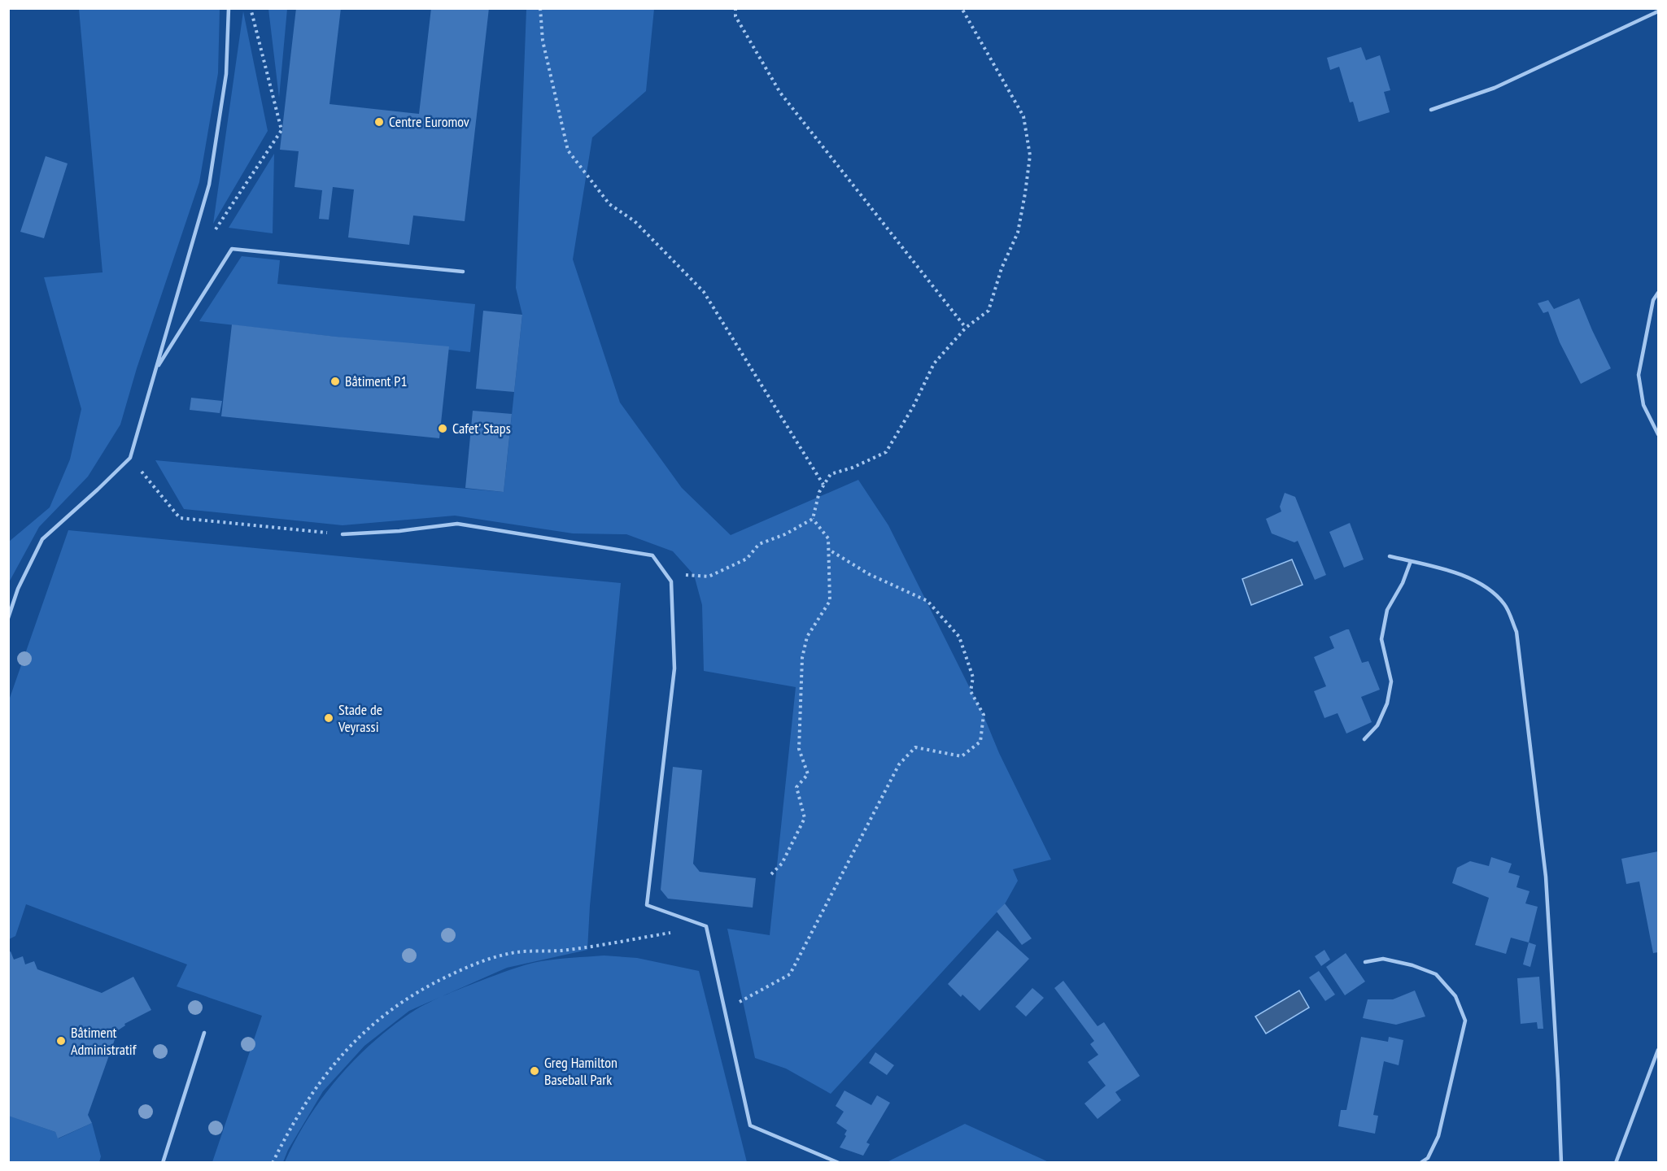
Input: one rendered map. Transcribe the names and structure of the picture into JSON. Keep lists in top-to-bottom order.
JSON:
{
  "places": [
    "Centre Euromov",
    "Bâtiment P1",
    "Cafet' Staps",
    "Stade de Veyrassi",
    "Bâtiment Administratif",
    "Greg Hamilton Baseball Park"
  ]
}
